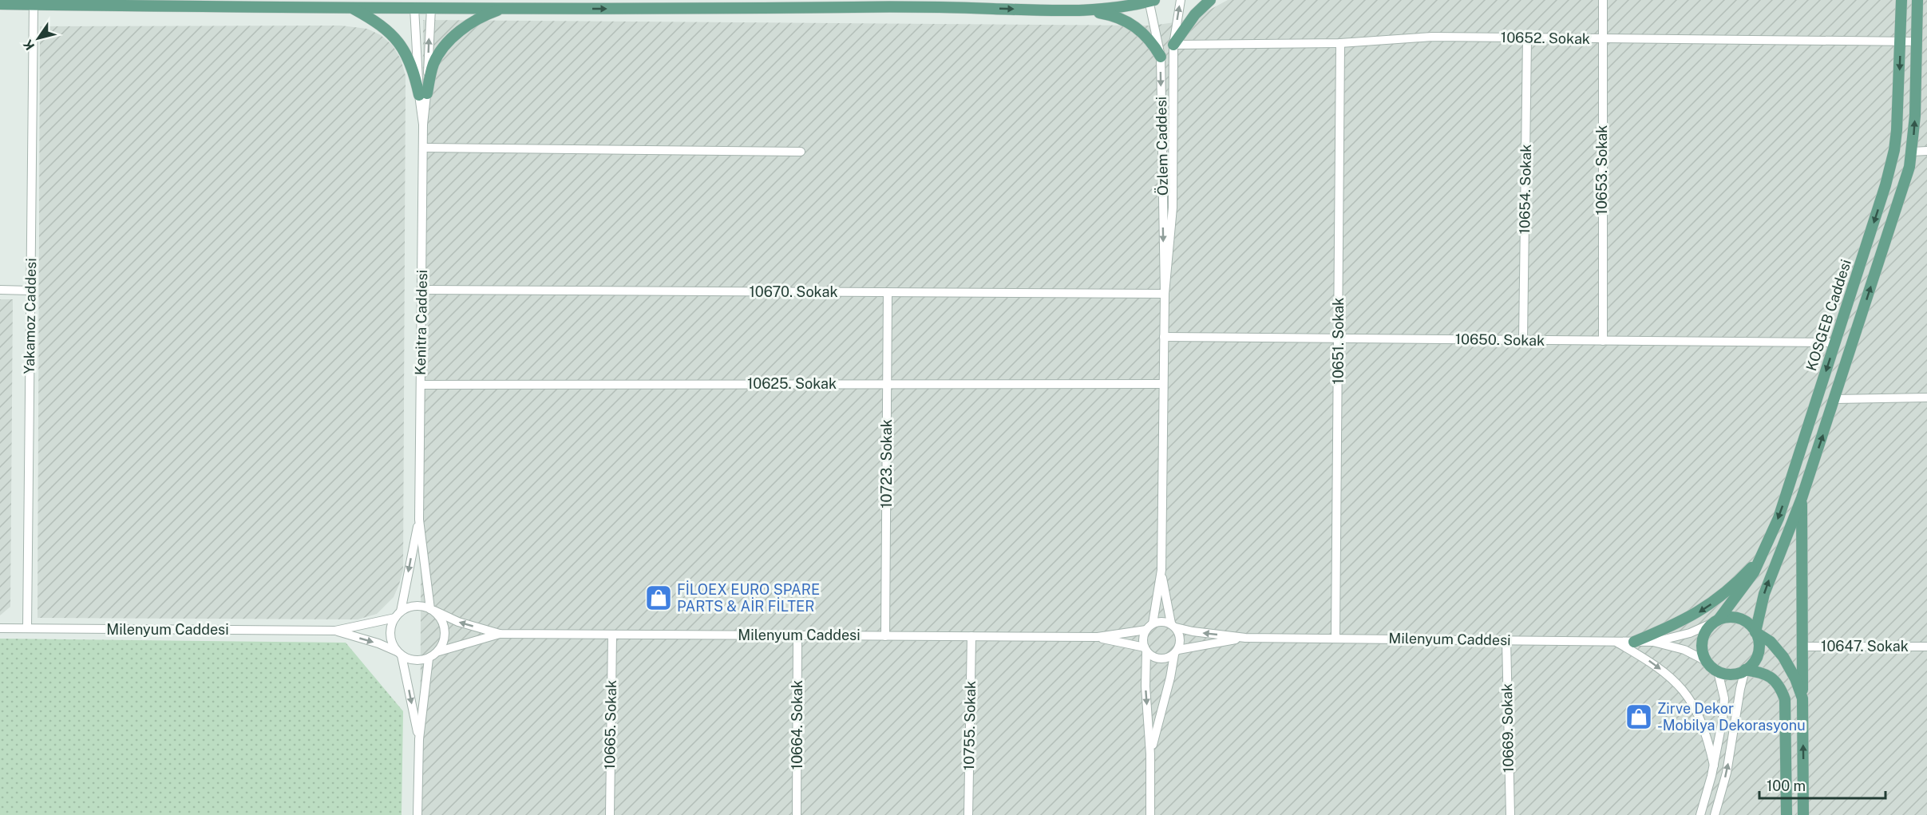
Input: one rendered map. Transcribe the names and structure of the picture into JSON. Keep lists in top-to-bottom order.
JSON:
{
  "streets": {
    "main road": ["KOSGEB Caddesi"],
    "street": [
      "10652. Sokak",
      "Özlem Caddesi",
      "10653. Sokak",
      "10654. Sokak",
      "10670. Sokak",
      "Yakamoz Caddesi",
      "Kenitra Caddesi",
      "10650. Sokak",
      "10651. Sokak",
      "10625. Sokak",
      "10723. Sokak",
      "Milenyum Caddesi",
      "10647. Sokak",
      "10665. Sokak",
      "10664. Sokak",
      "10755. Sokak",
      "10669. Sokak"
    ]
  },
  "crossings": [
    ["10652. Sokak", "Özlem Caddesi"],
    ["10652. Sokak", "10653. Sokak"],
    ["10652. Sokak", "10654. Sokak"],
    ["10652. Sokak", "KOSGEB Caddesi"],
    ["10652. Sokak", "10651. Sokak"],
    ["Özlem Caddesi", "10670. Sokak"],
    ["Özlem Caddesi", "10650. Sokak"],
    ["Özlem Caddesi", "10625. Sokak"],
    ["10653. Sokak", "10650. Sokak"],
    ["10654. Sokak", "10650. Sokak"],
    ["10670. Sokak", "Kenitra Caddesi"],
    ["10670. Sokak", "10723. Sokak"],
    ["KOSGEB Caddesi", "10650. Sokak"],
    ["KOSGEB Caddesi", "Milenyum Caddesi"],
    ["Yakamoz Caddesi", "Milenyum Caddesi"],
    ["Kenitra Caddesi", "10625. Sokak"],
    ["10650. Sokak", "10651. Sokak"],
    ["10651. Sokak", "Milenyum Caddesi"],
    ["10625. Sokak", "10723. Sokak"],
    ["10723. Sokak", "Milenyum Caddesi"],
    ["Milenyum Caddesi", "10665. Sokak"],
    ["Milenyum Caddesi", "10664. Sokak"],
    ["Milenyum Caddesi", "10755. Sokak"],
    ["Milenyum Caddesi", "10669. Sokak"]
  ],
  "places": {
    "shop": ["FİLOEX EURO SPARE PARTS & AİR FİLTER", "Zirve Dekor -Mobilya Dekorasyonu"]
  },
  "scale_bar": "100 m",
  "north": "bottom left"
}
